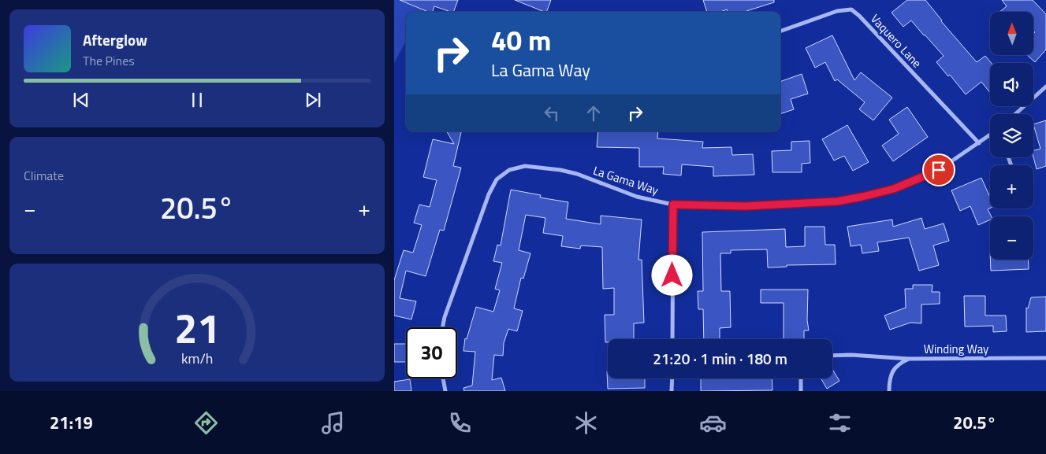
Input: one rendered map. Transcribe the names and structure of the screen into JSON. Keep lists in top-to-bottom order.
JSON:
{
  "streets": {
    "street": ["Vaquero Lane", "La Gama Way", "Winding Way"]
  },
  "crossings": [
    ["Vaquero Lane", "La Gama Way"]
  ],
  "north": "top",
  "page": {
    "map_buttons": ["+", "−"],
    "turn": ["40 m", "La Gama Way"],
    "song": ["Afterglow", "The Pines"],
    "tile": "Climate",
    "heat": ["−", "20.5°", "+"],
    "limit": "30",
    "trip": "21:20 · 1 min · 180 m",
    "tabs": ["21:19", "20.5°"],
    "gauge": ["21", "km/h"]
  }
}
